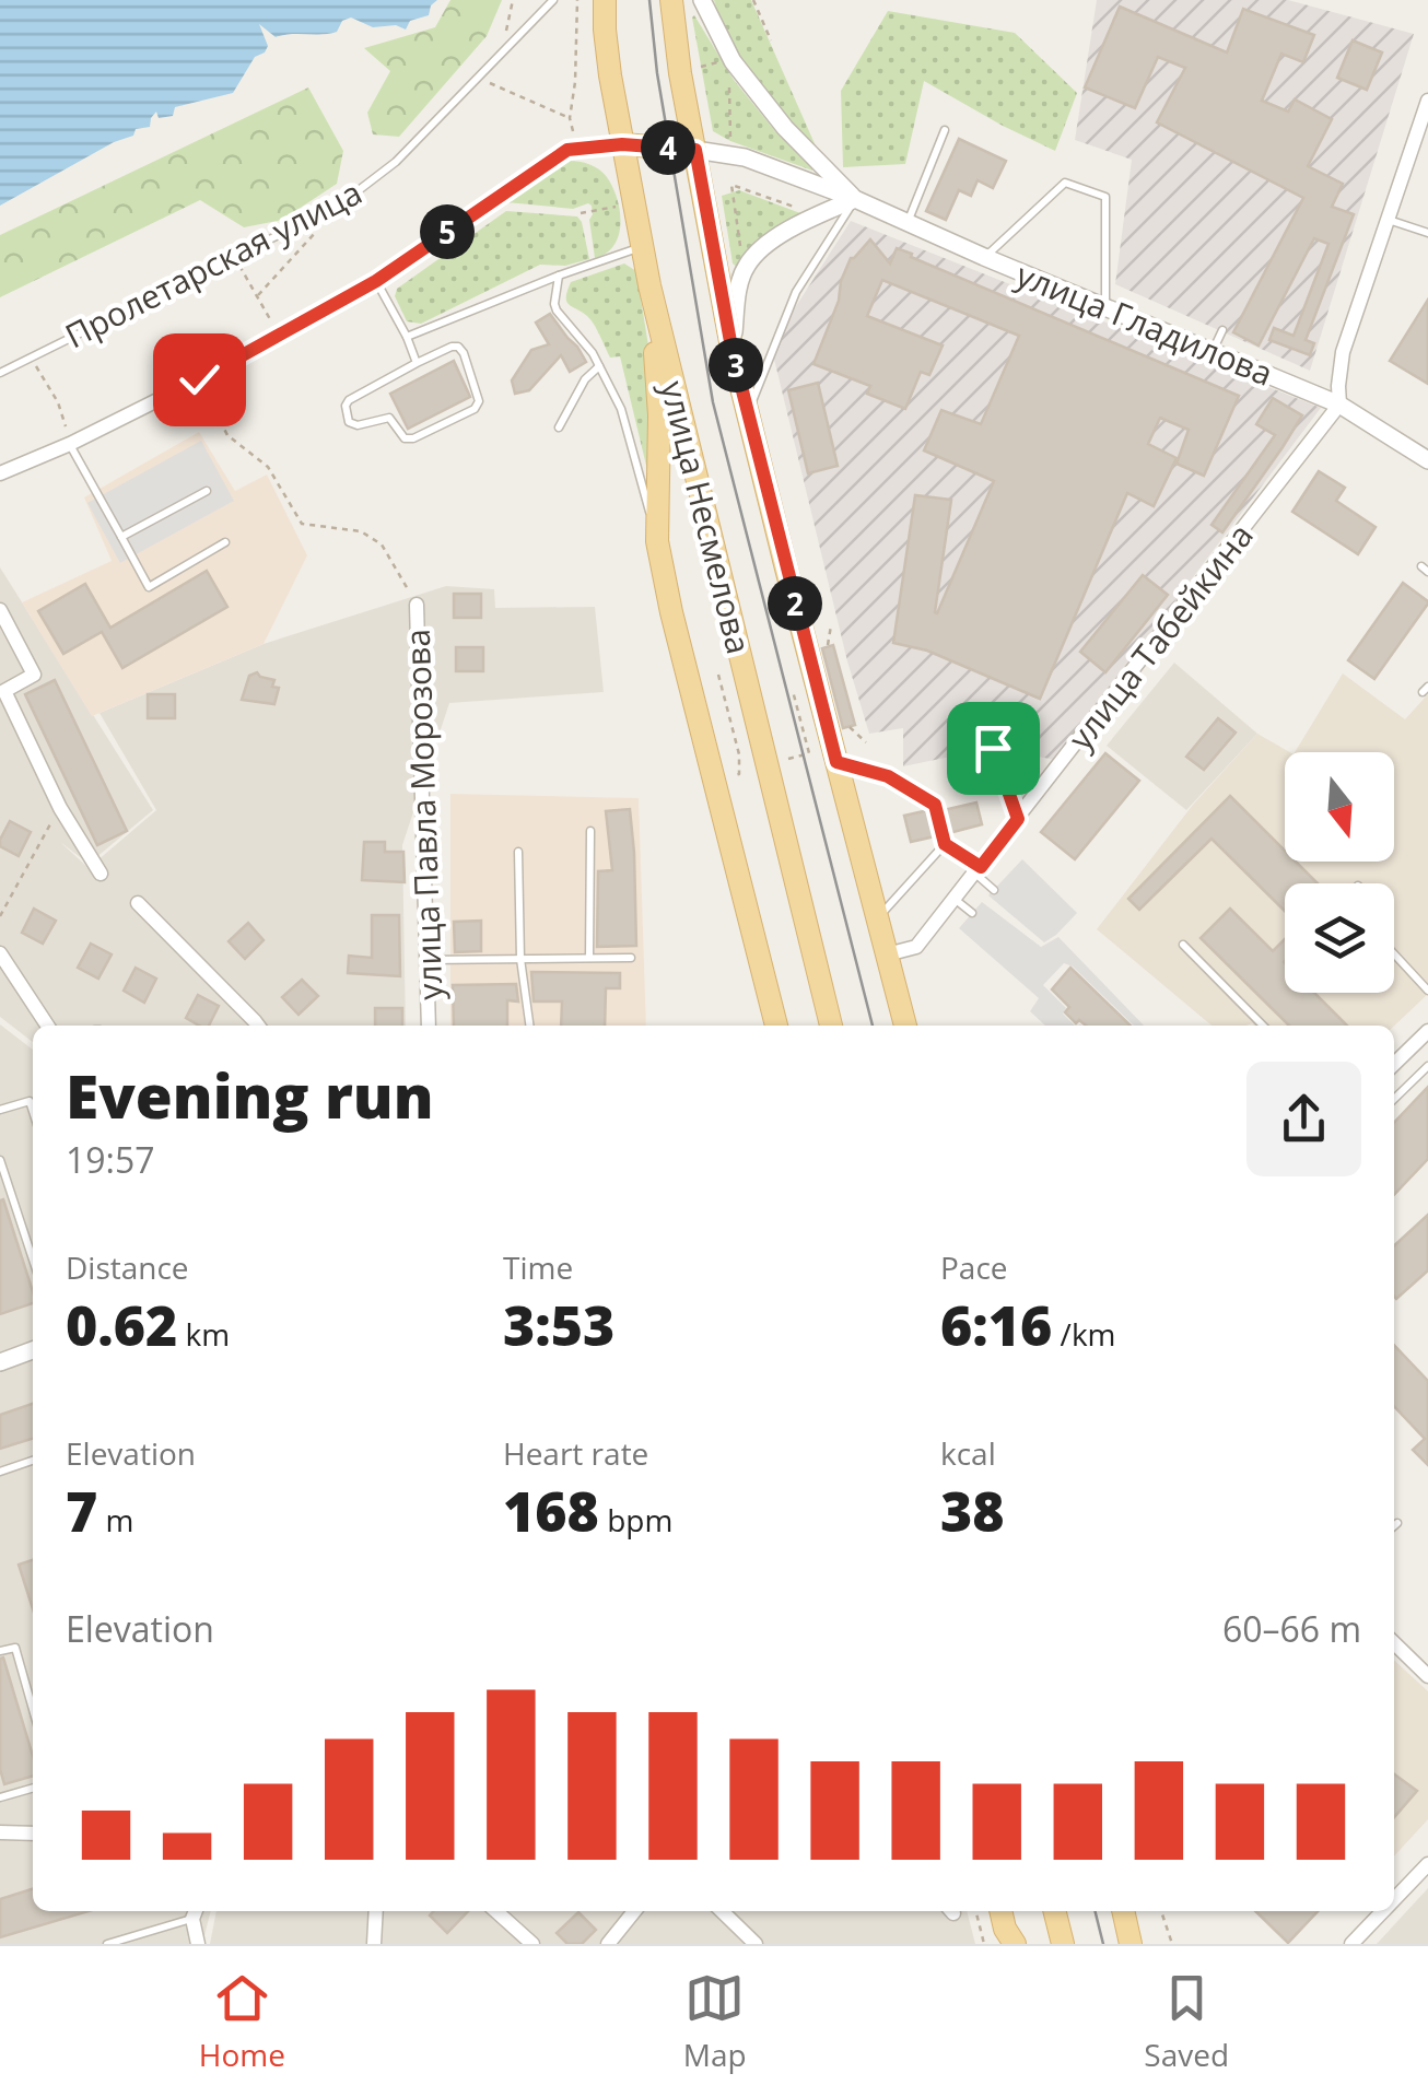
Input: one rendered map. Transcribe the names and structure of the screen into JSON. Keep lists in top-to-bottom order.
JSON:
{
  "streets": {
    "main road": ["улица Несмелова"],
    "street": ["улица Гладилова", "улица Табейкина", "улица Павла Морозова"],
    "lane": ["Пролетарская улица"]
  },
  "crossings": [
    ["улица Гладилова", "улица Табейкина"]
  ],
  "north": "bottom",
  "page": {
    "pins": [
      "4",
      "5",
      "3",
      "2"
    ],
    "heading": ["Evening run", "19:57"],
    "stats": [
      ["Distance", "0.62 km"],
      ["Time", "3:53"],
      ["Pace", "6:16 /km"],
      ["Elevation", "7 m"],
      ["Heart rate", "168 bpm"],
      ["kcal", "38"]
    ],
    "chart": ["Elevation", "60–66 m"],
    "tabs": ["Home", "Map", "Saved"]
  }
}
